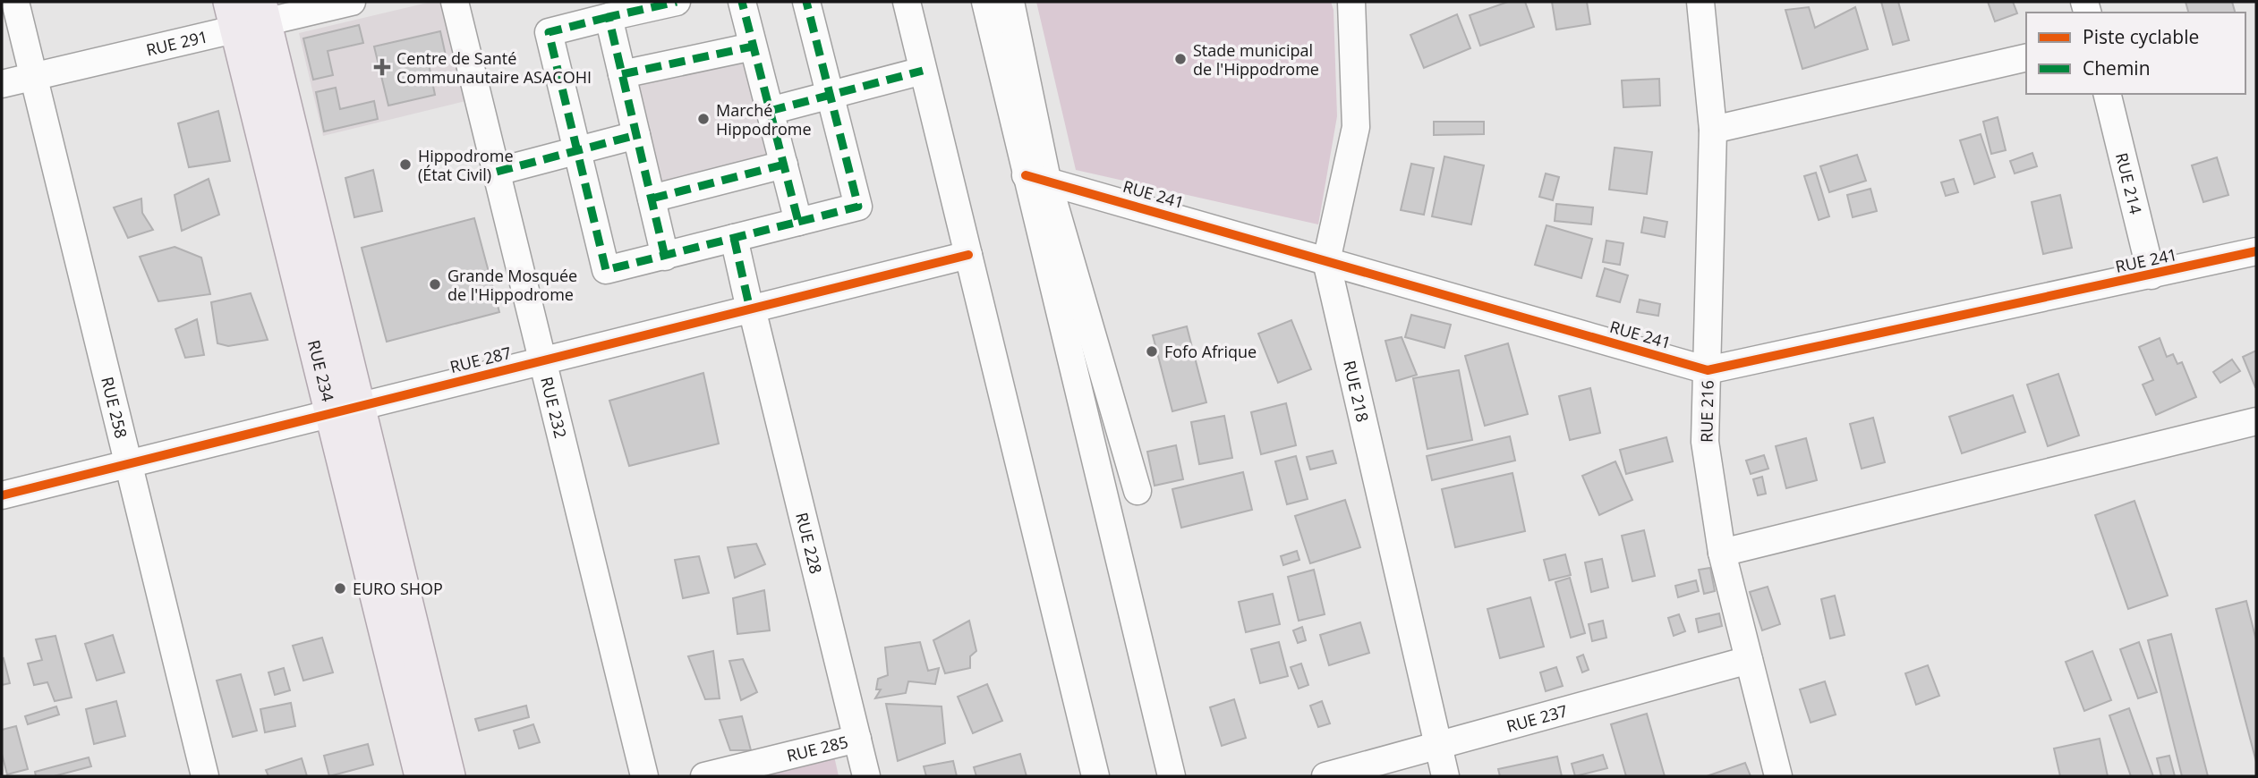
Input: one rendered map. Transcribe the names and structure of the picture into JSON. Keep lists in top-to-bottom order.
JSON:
{
  "streets": {
    "main road": ["RUE 234"],
    "street": [
      "RUE 291",
      "RUE 214",
      "RUE 241",
      "RUE 287",
      "RUE 218",
      "RUE 232",
      "RUE 258",
      "RUE 216",
      "RUE 228",
      "RUE 237",
      "RUE 285"
    ]
  },
  "crossings": [
    ["RUE 291", "RUE 234"],
    ["RUE 291", "RUE 258"],
    ["RUE 214", "RUE 241"],
    ["RUE 241", "RUE 218"],
    ["RUE 241", "RUE 216"],
    ["RUE 287", "RUE 234"],
    ["RUE 287", "RUE 232"],
    ["RUE 287", "RUE 258"],
    ["RUE 287", "RUE 228"],
    ["RUE 218", "RUE 237"],
    ["RUE 216", "RUE 237"],
    ["RUE 228", "RUE 285"]
  ],
  "places": {
    "other": [
      "Stade municipal de l'Hippodrome",
      "Marché Hippodrome",
      "Hippodrome (État Civil)",
      "Grande Mosquée de l'Hippodrome",
      "Fofo Afrique",
      "EURO SHOP"
    ],
    "health": ["Centre de Santé Communautaire ASACOHI"]
  },
  "legend": ["Piste cyclable", "Chemin"]
}
